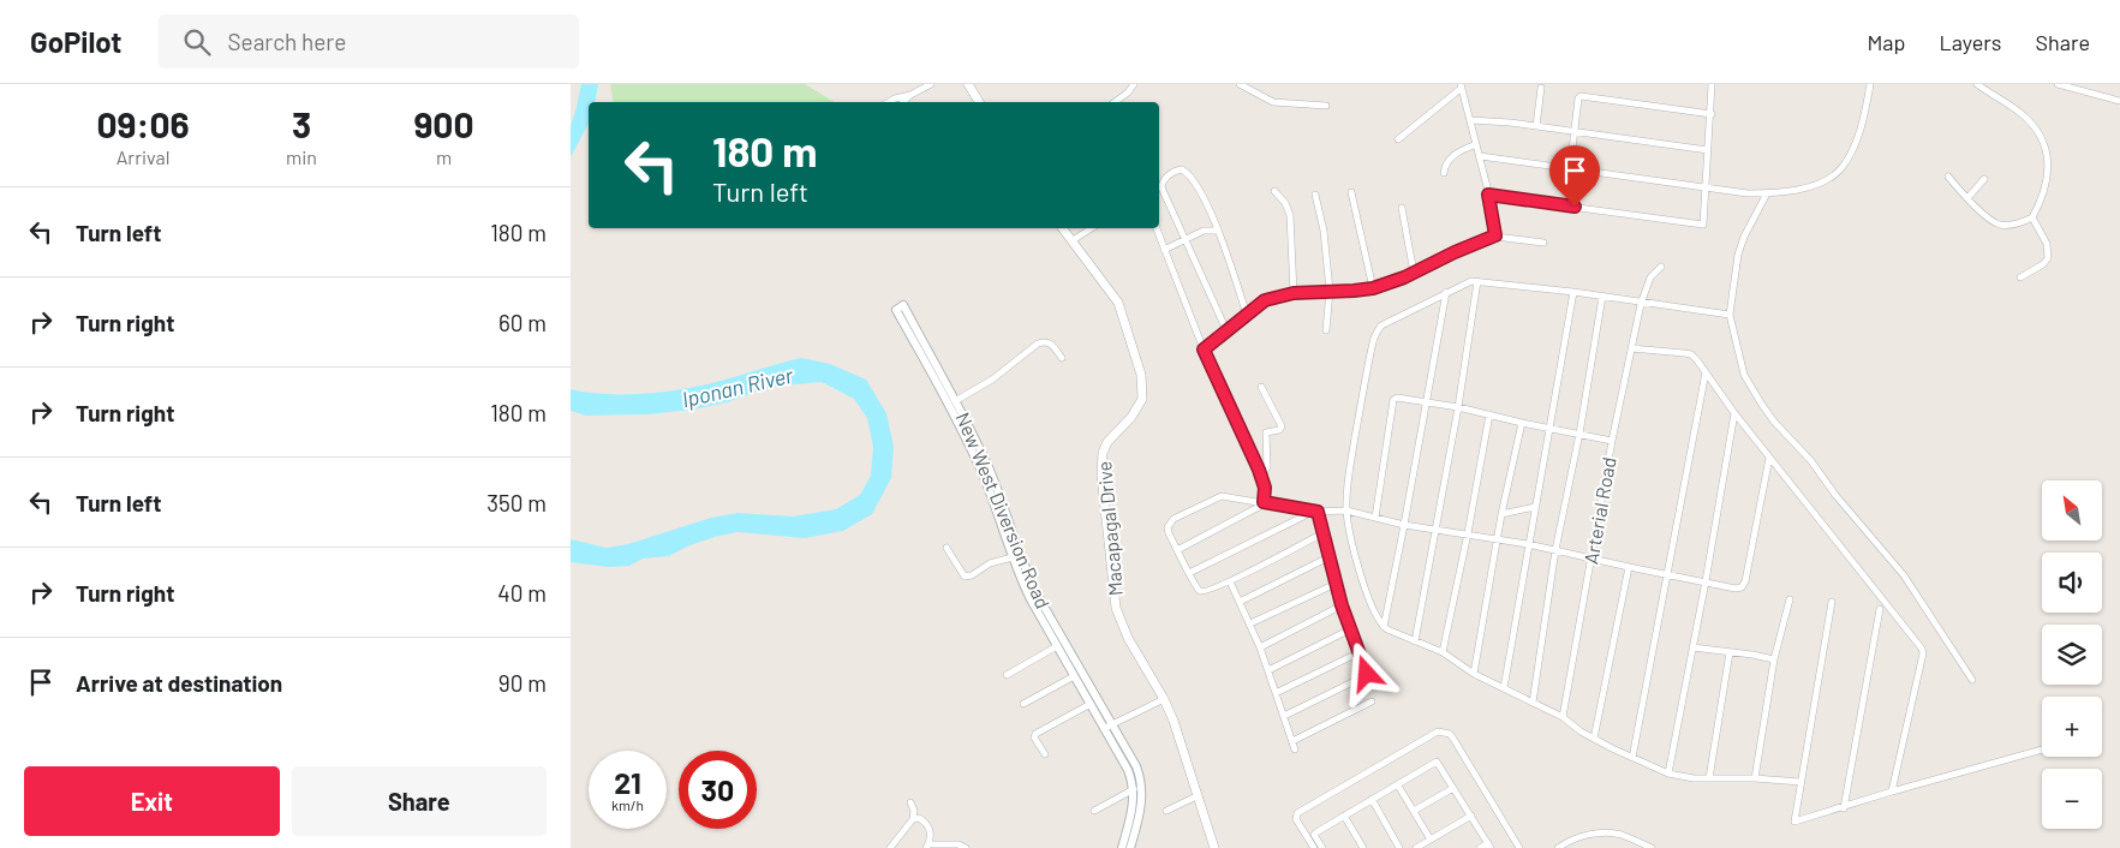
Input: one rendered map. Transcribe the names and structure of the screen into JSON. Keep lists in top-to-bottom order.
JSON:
{
  "streets": {
    "main road": ["Macapagal Drive"],
    "street": ["New West Diversion Road", "Arterial Road"]
  },
  "water": ["Iponan River"],
  "north": "top left",
  "page": {
    "header": "GoPilot",
    "search": "Search here",
    "nav": ["Map", "Layers", "Share"],
    "eta": [
      "09:06",
      "Arrival",
      "3",
      "min",
      "900",
      "m"
    ],
    "turn": ["180 m", "Turn left"],
    "list": [
      {
        "name": "Turn left",
        "value": "180 m"
      },
      {
        "name": "Turn right",
        "value": "60 m"
      },
      {
        "name": "Turn right",
        "value": "180 m"
      },
      {
        "name": "Turn left",
        "value": "350 m"
      },
      {
        "name": "Turn right",
        "value": "40 m"
      },
      {
        "name": "Arrive at destination",
        "value": "90 m"
      }
    ],
    "map_buttons": ["+", "−"],
    "speed": "21 km/h",
    "limit": "30",
    "buttons": ["Exit", "Share"]
  }
}
